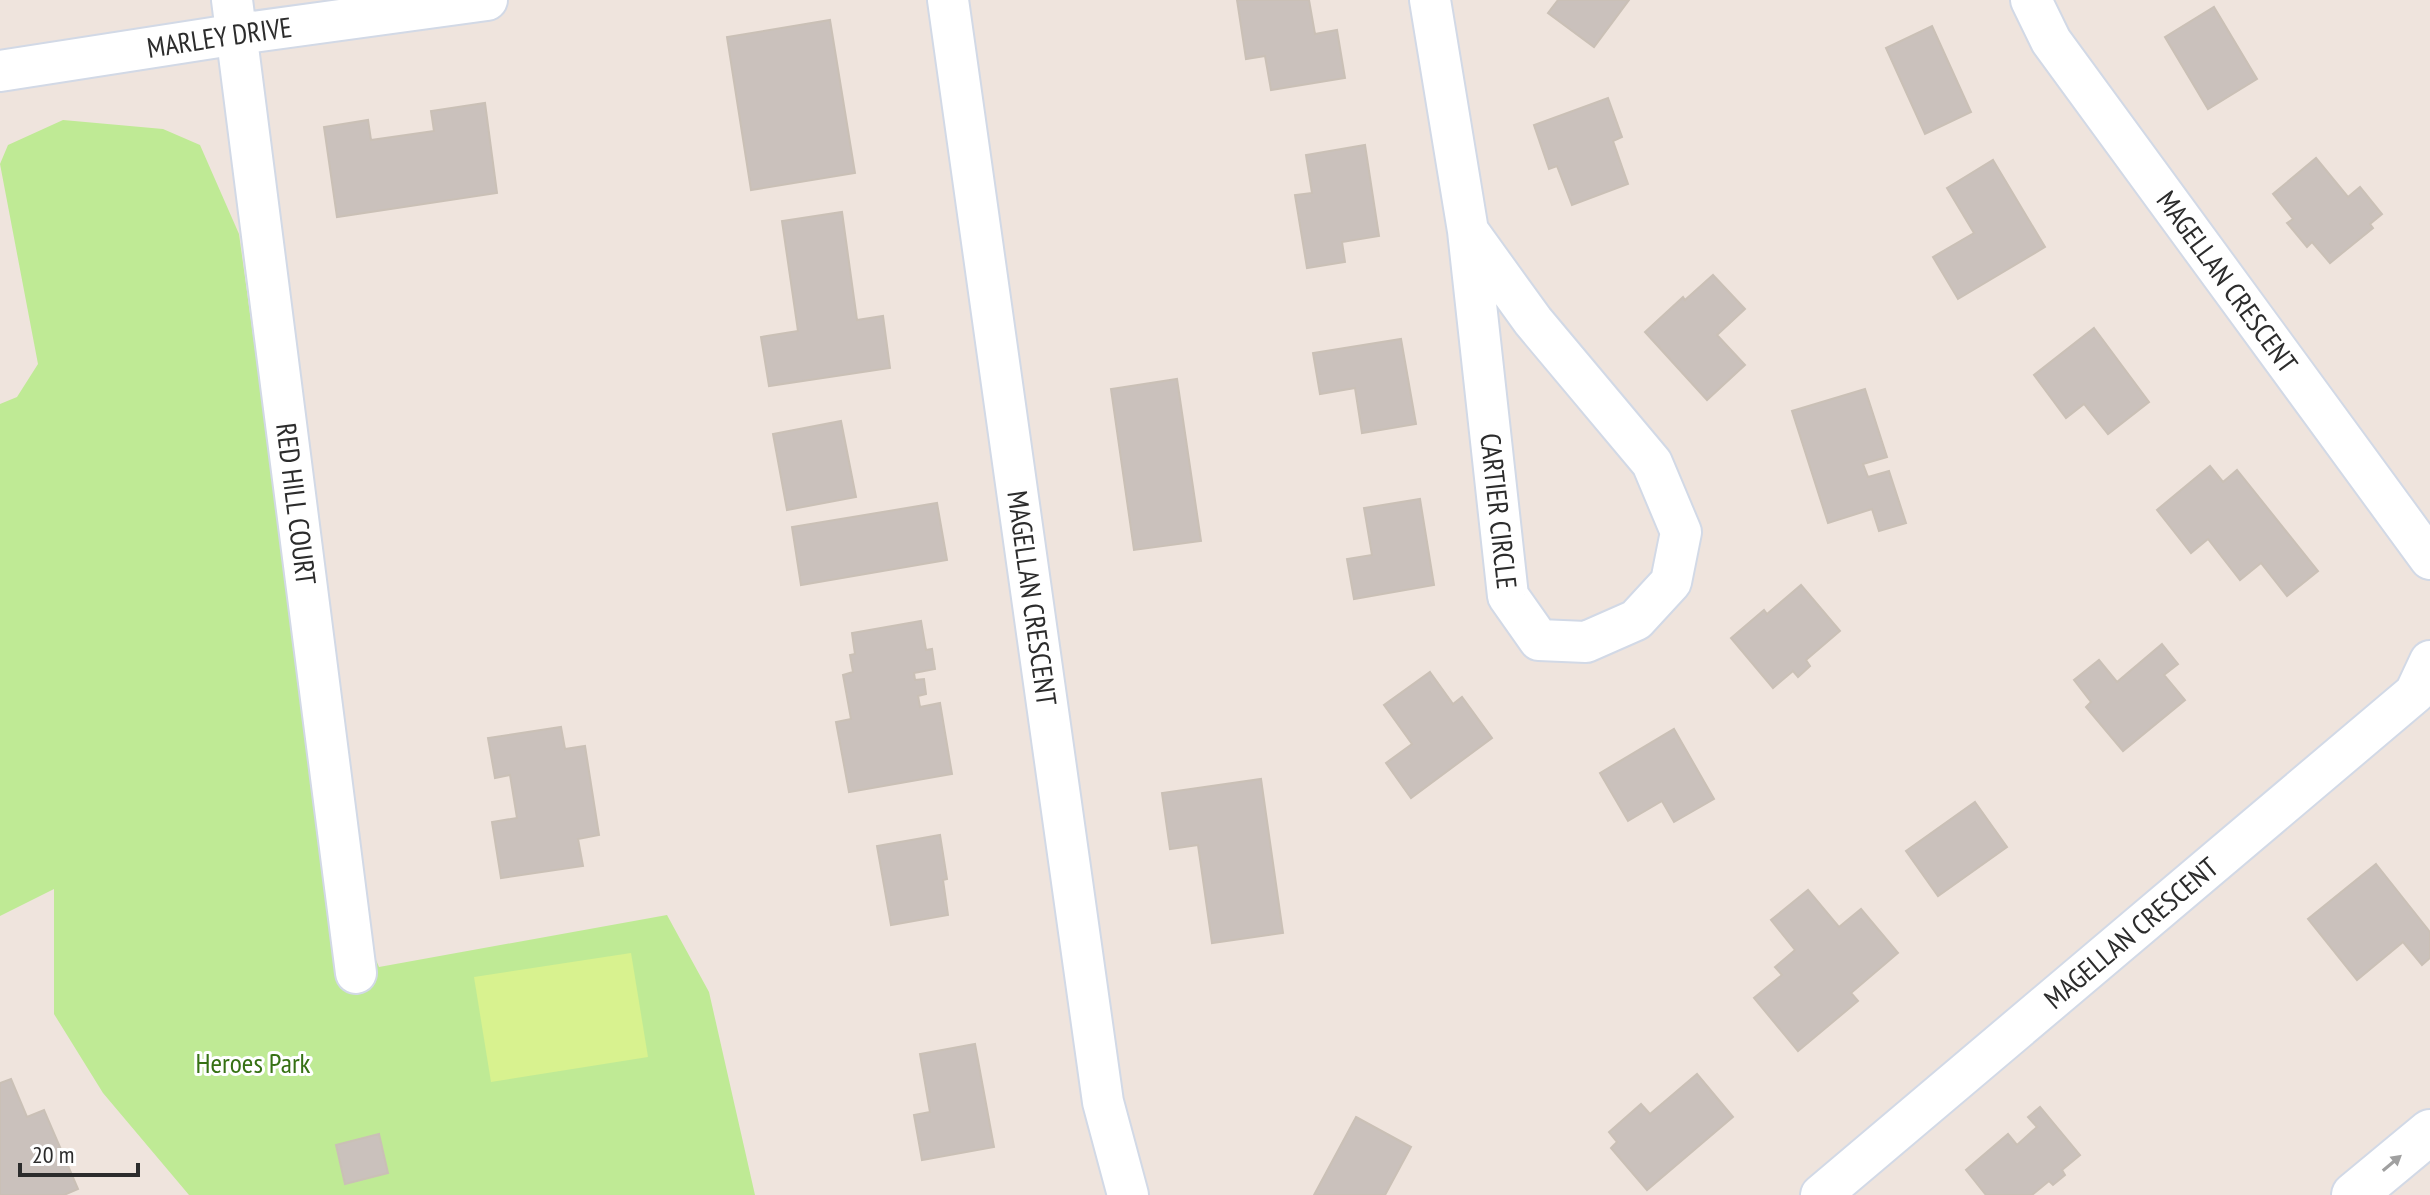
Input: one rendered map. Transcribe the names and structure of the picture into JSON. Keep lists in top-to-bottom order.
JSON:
{
  "streets": {
    "street": [
      "MARLEY DRIVE",
      "MAGELLAN CRESCENT",
      "RED HILL COURT",
      "CARTIER CIRCLE"
    ]
  },
  "crossings": [
    ["MARLEY DRIVE", "RED HILL COURT"]
  ],
  "parks": ["Heroes Park"],
  "scale_bar": "20 m"
}
